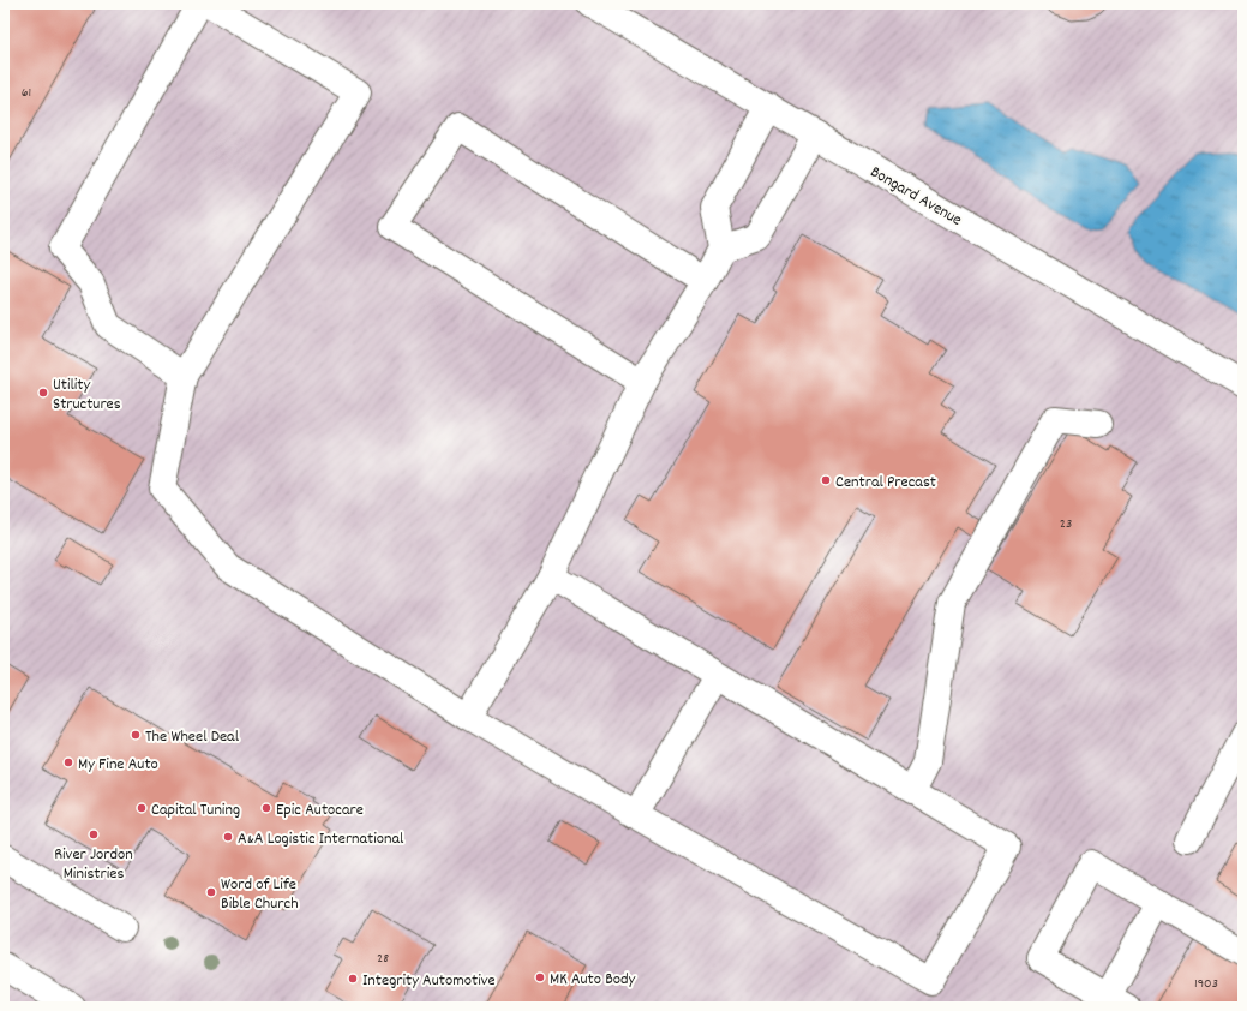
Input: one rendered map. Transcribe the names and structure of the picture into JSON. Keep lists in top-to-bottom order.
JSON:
{
  "streets": {
    "street": ["Bongard Avenue"]
  },
  "places": [
    "Utility Structures",
    "Central Precast",
    "The Wheel Deal",
    "My Fine Auto",
    "Capital Tuning",
    "Epic Autocare",
    "River Jordon Ministries",
    "A&A Logistic International",
    "Word of Life Bible Church",
    "MK Auto Body",
    "Integrity Automotive"
  ],
  "house_numbers": [
    "61",
    "23",
    "28",
    "1903"
  ]
}
